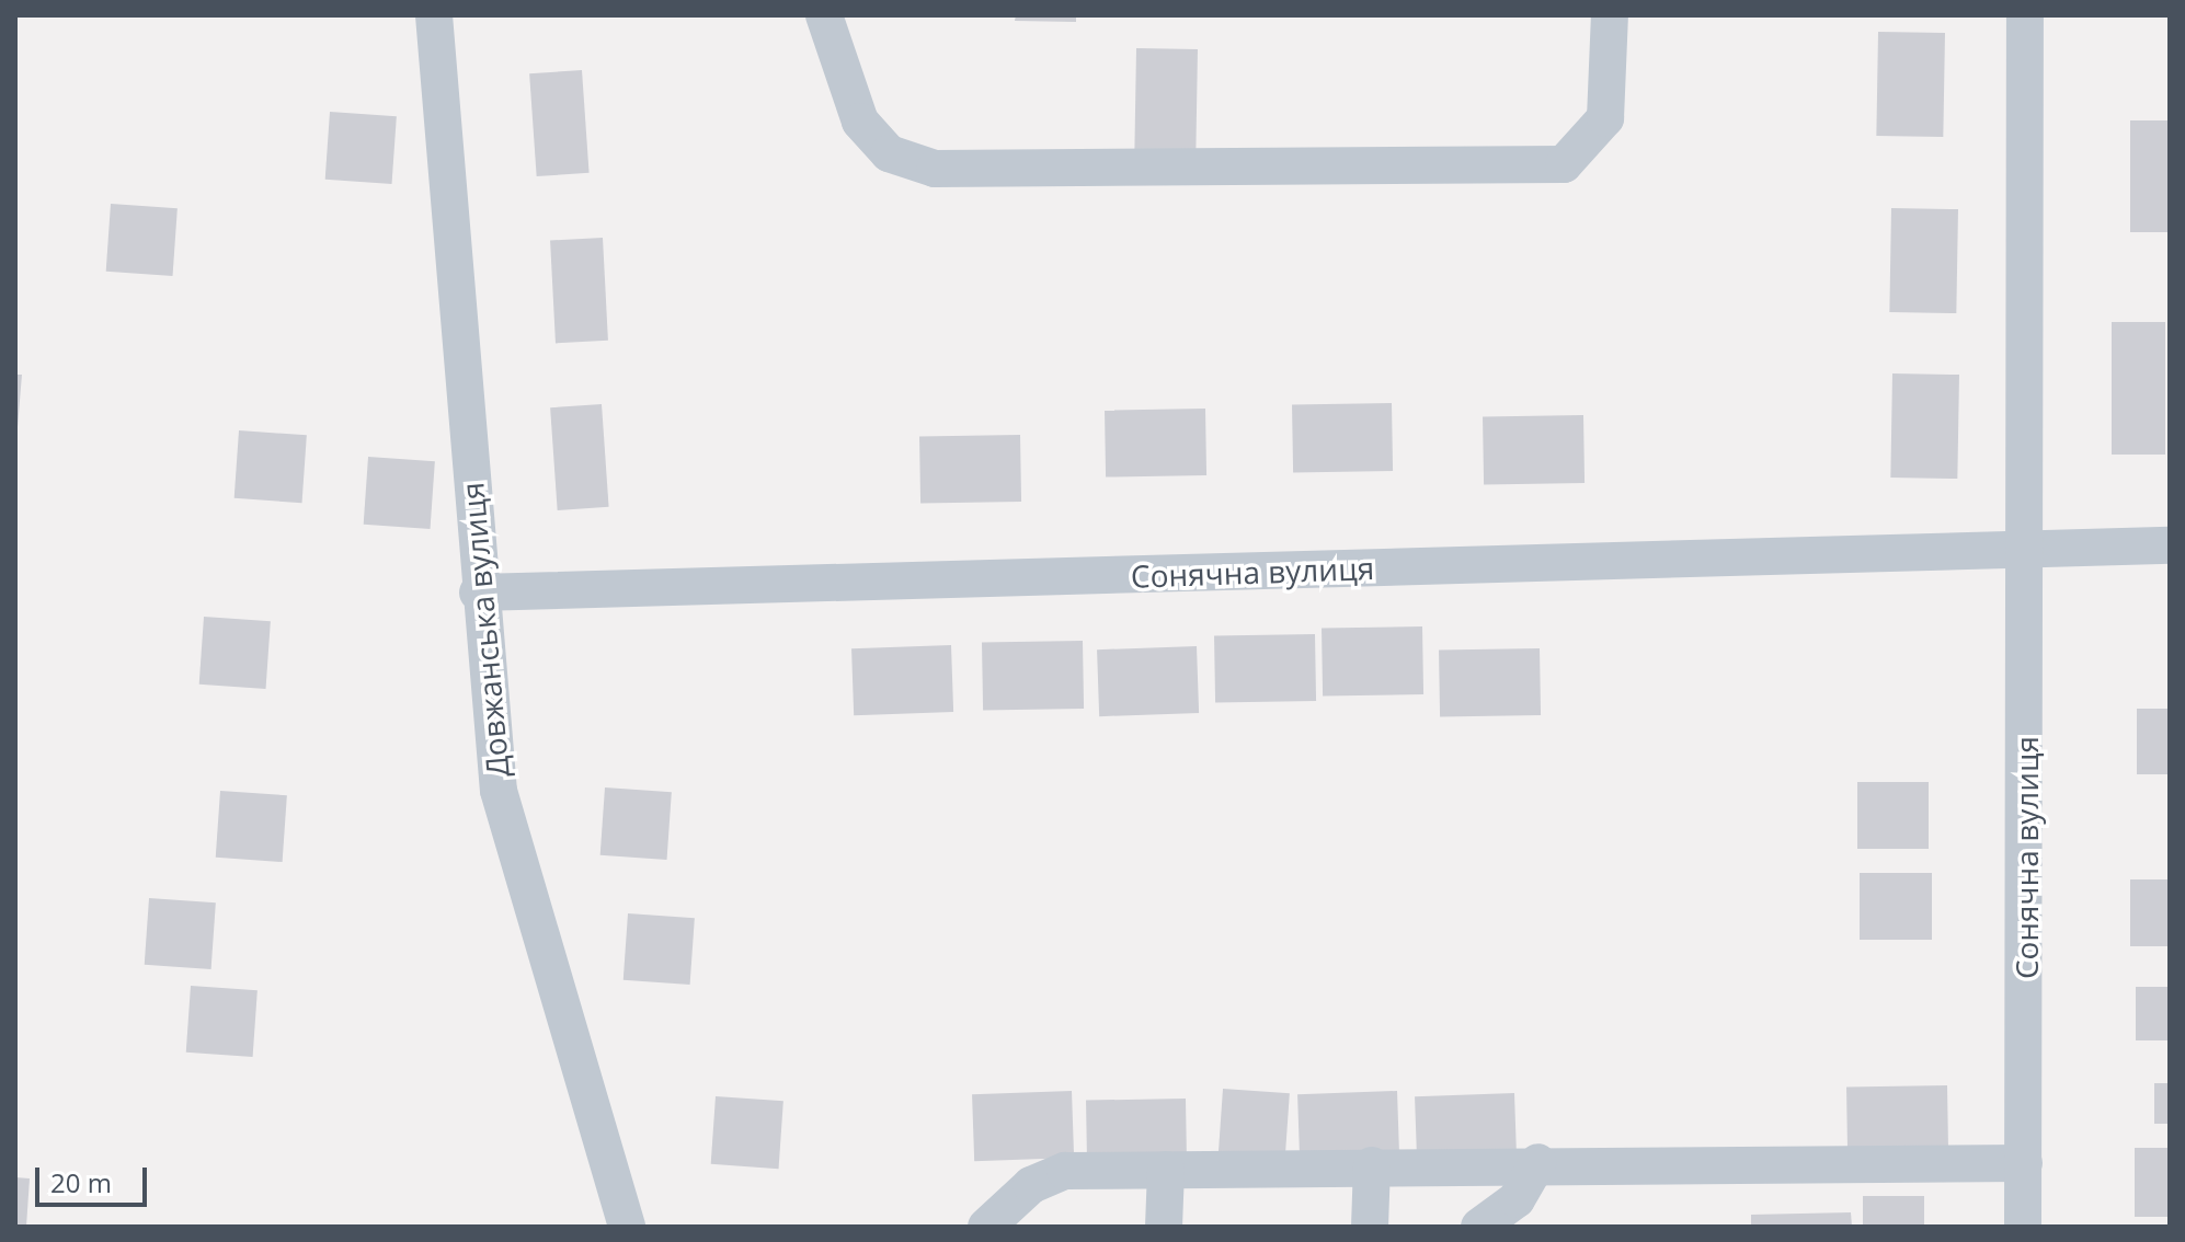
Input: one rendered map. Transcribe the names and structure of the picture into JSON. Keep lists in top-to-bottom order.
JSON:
{
  "streets": {
    "street": ["Сонячна вулиця", "Довжанська вулиця"]
  },
  "crossings": [
    ["Сонячна вулиця", "Довжанська вулиця"]
  ],
  "scale_bar": "20 m"
}
